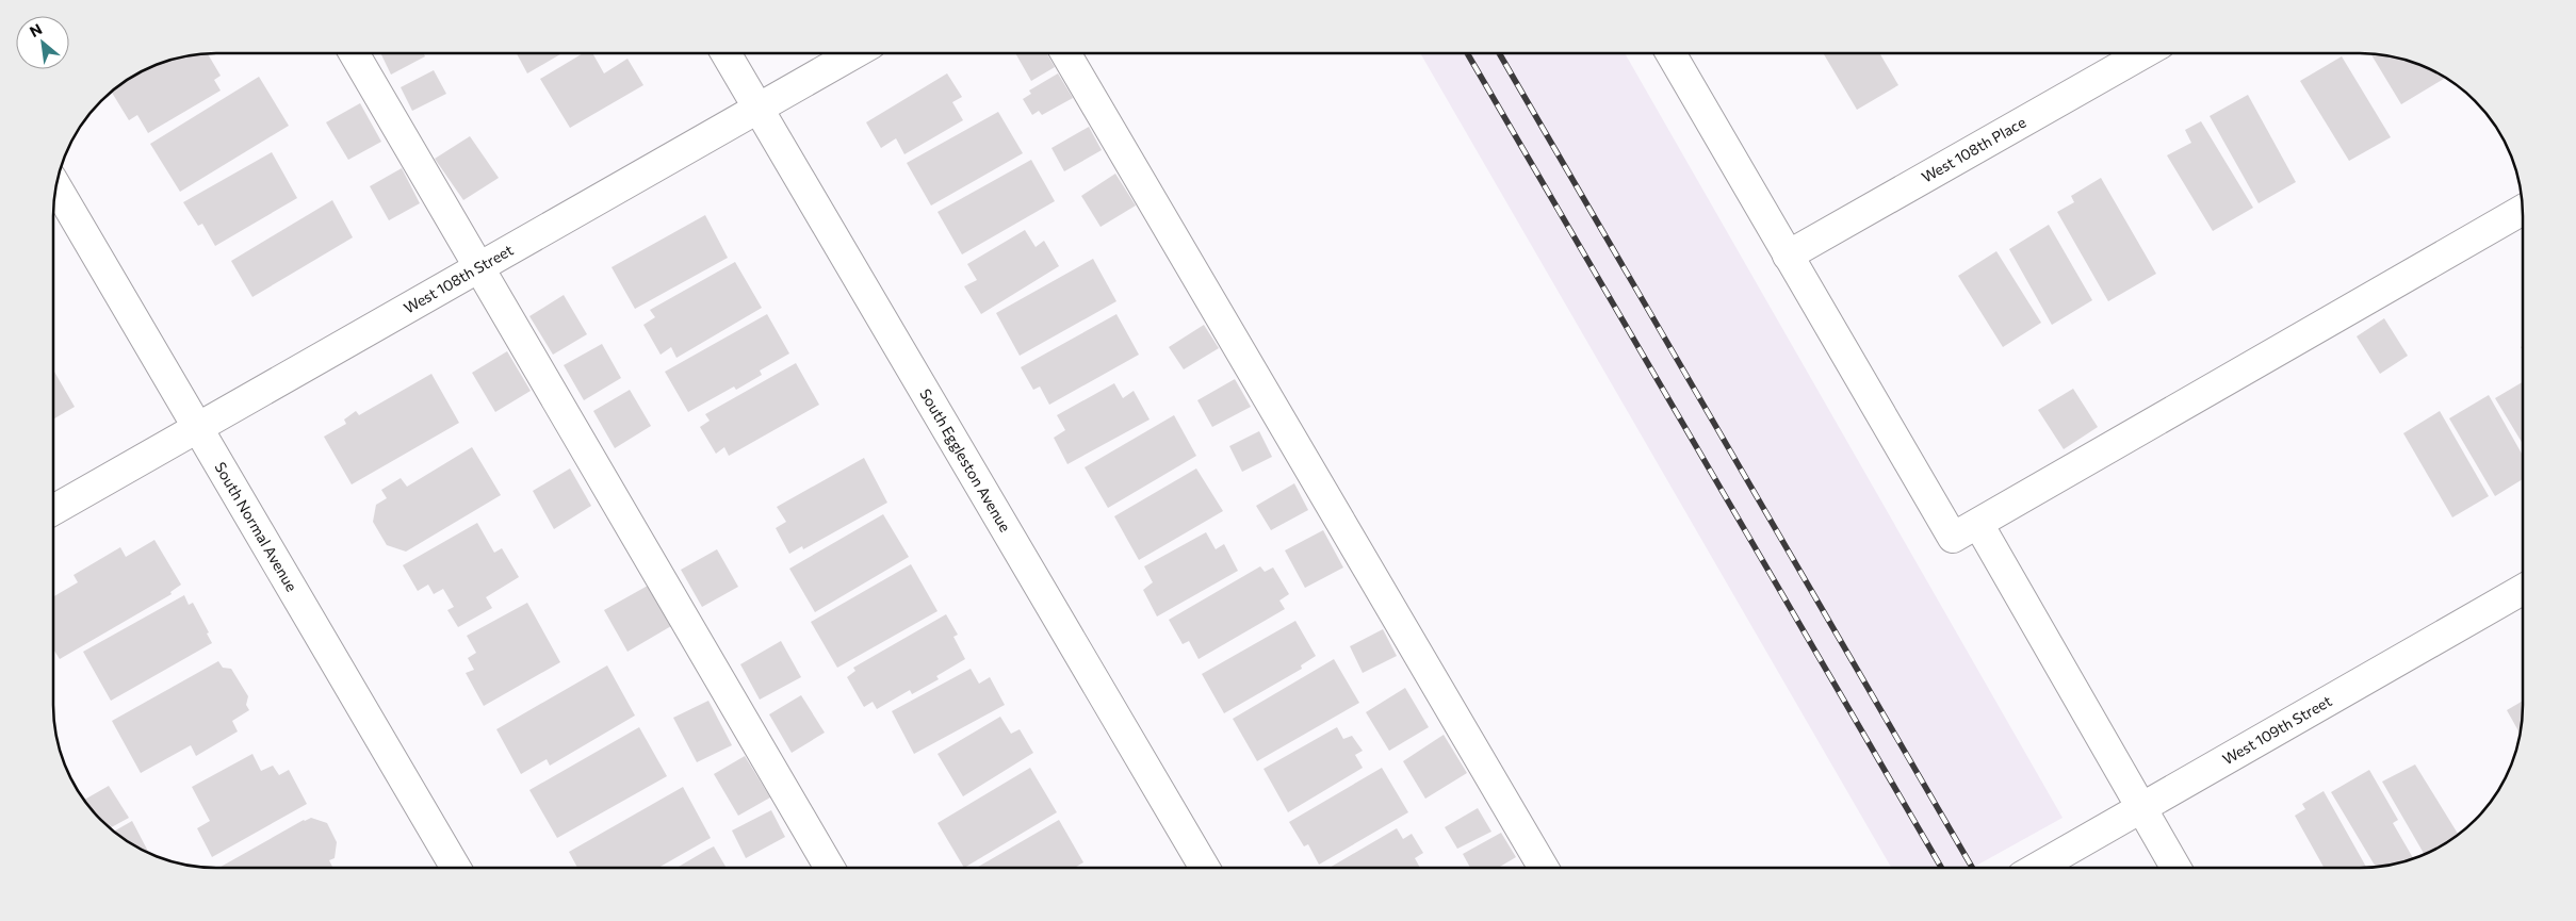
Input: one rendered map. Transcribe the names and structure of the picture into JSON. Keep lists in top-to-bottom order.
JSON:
{
  "streets": {
    "street": [
      "West 108th Place",
      "West 108th Street",
      "South Eggleston Avenue",
      "South Normal Avenue",
      "West 109th Street"
    ]
  },
  "crossings": [
    ["West 108th Street", "South Eggleston Avenue"],
    ["West 108th Street", "South Normal Avenue"]
  ],
  "north": "top left"
}
